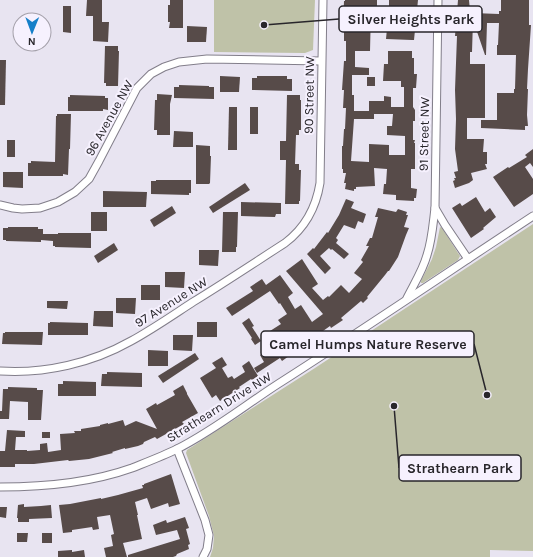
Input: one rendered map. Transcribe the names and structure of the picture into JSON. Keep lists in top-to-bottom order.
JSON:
{
  "streets": {
    "street": [
      "90 Street NW",
      "96 Avenue NW",
      "91 Street NW",
      "97 Avenue NW",
      "Strathearn Drive NW"
    ]
  },
  "crossings": [
    ["90 Street NW", "96 Avenue NW"],
    ["90 Street NW", "97 Avenue NW"],
    ["91 Street NW", "Strathearn Drive NW"]
  ],
  "places": ["Silver Heights Park", "Camel Humps Nature Reserve", "Strathearn Park"],
  "north": "bottom"
}
